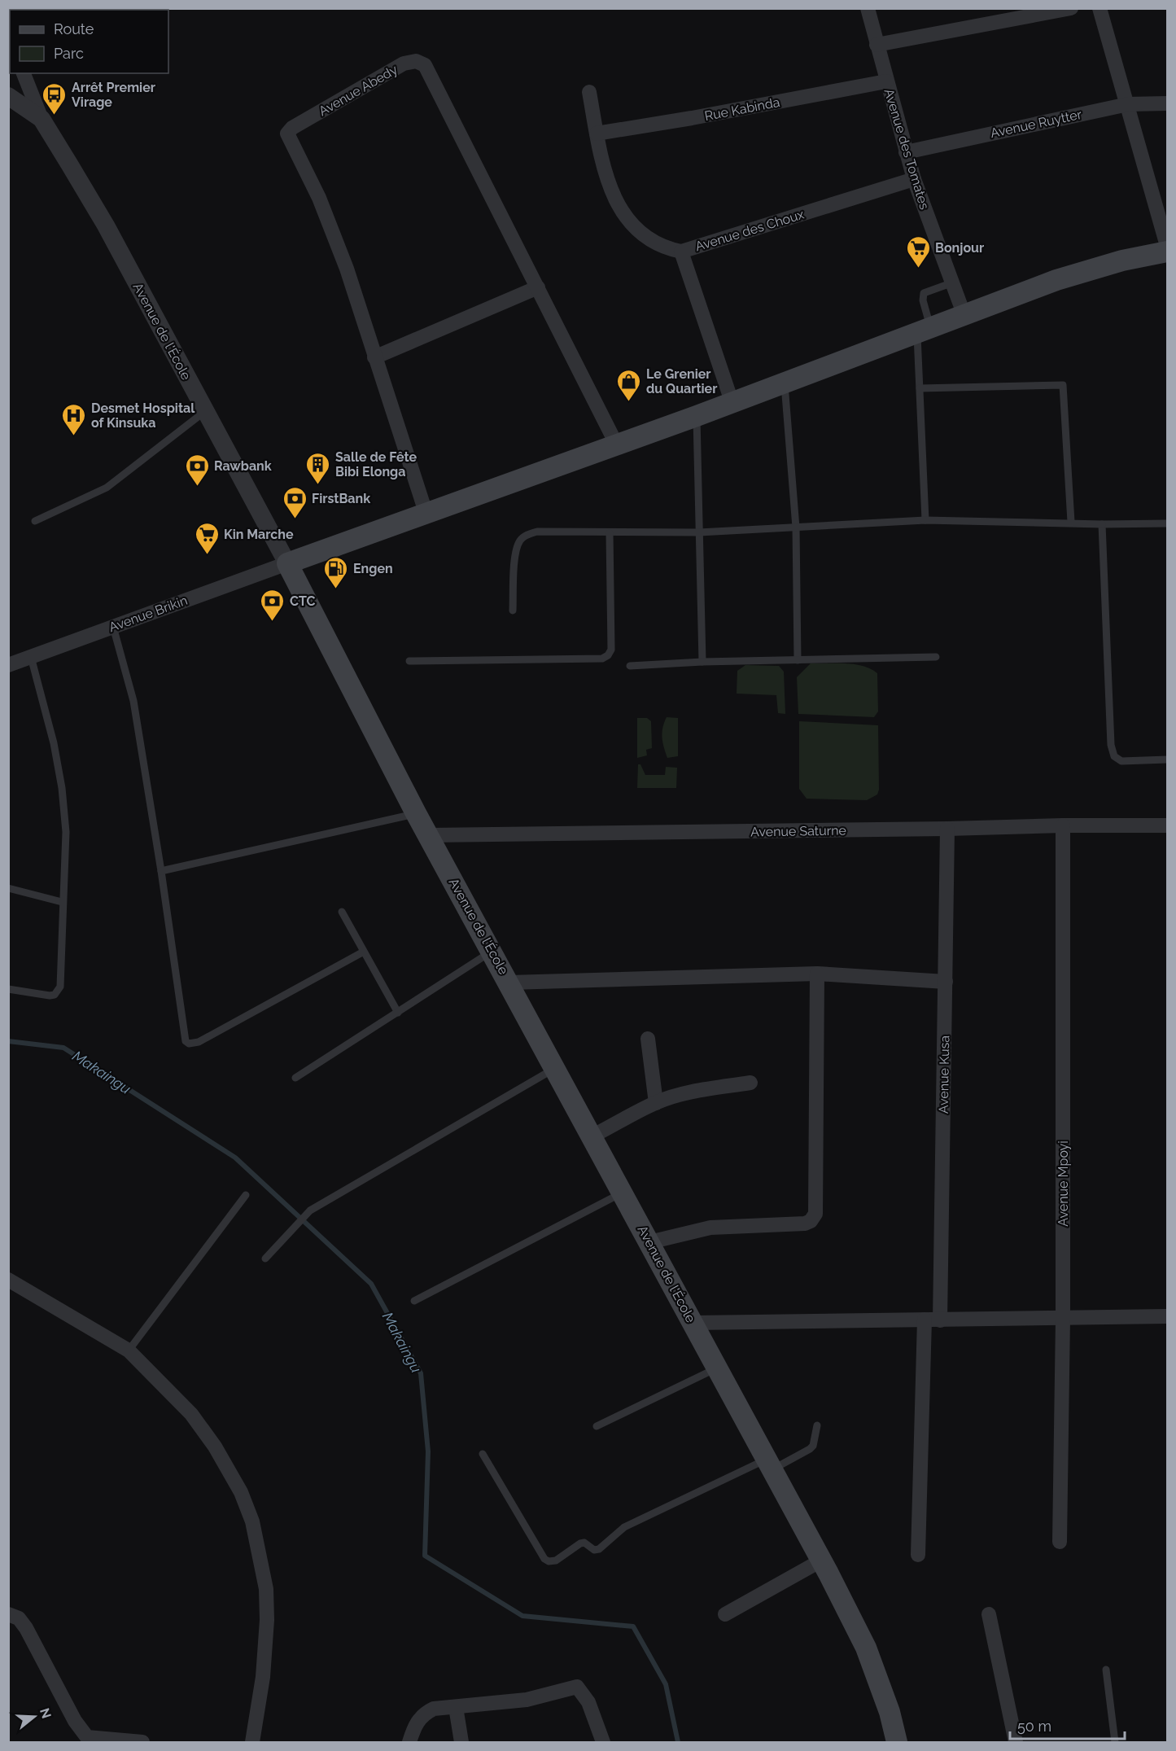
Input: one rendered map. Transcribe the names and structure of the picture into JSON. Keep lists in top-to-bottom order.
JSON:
{
  "streets": {
    "main road": ["Avenue de l'École"],
    "street": [
      "Avenue Abedy",
      "Rue Kabinda",
      "Avenue Ruytter",
      "Avenue des Tomates",
      "Avenue des Choux",
      "Avenue Brikin",
      "Avenue Saturne",
      "Avenue Kusa",
      "Avenue Mpoyi"
    ]
  },
  "crossings": [
    ["Rue Kabinda", "Avenue des Tomates"],
    ["Avenue Ruytter", "Avenue des Tomates"],
    ["Avenue des Tomates", "Avenue des Choux"],
    ["Avenue de l'École", "Avenue Brikin"],
    ["Avenue de l'École", "Avenue Saturne"],
    ["Avenue Saturne", "Avenue Kusa"],
    ["Avenue Saturne", "Avenue Mpoyi"]
  ],
  "water": ["Makaingu"],
  "places": {
    "bus stop": ["Arrêt Premier Virage"],
    "supermarket": ["Bonjour", "Kin Marche"],
    "shop": ["Le Grenier du Quartier"],
    "hospital": ["Desmet Hospital of Kinsuka"],
    "building": ["Salle de Fête Bibi Elonga"],
    "bank": ["Rawbank", "FirstBank", "CTC"],
    "fuel station": ["Engen"]
  },
  "legend": ["Route", "Parc"],
  "scale_bar": "50 m",
  "north": "right"
}
